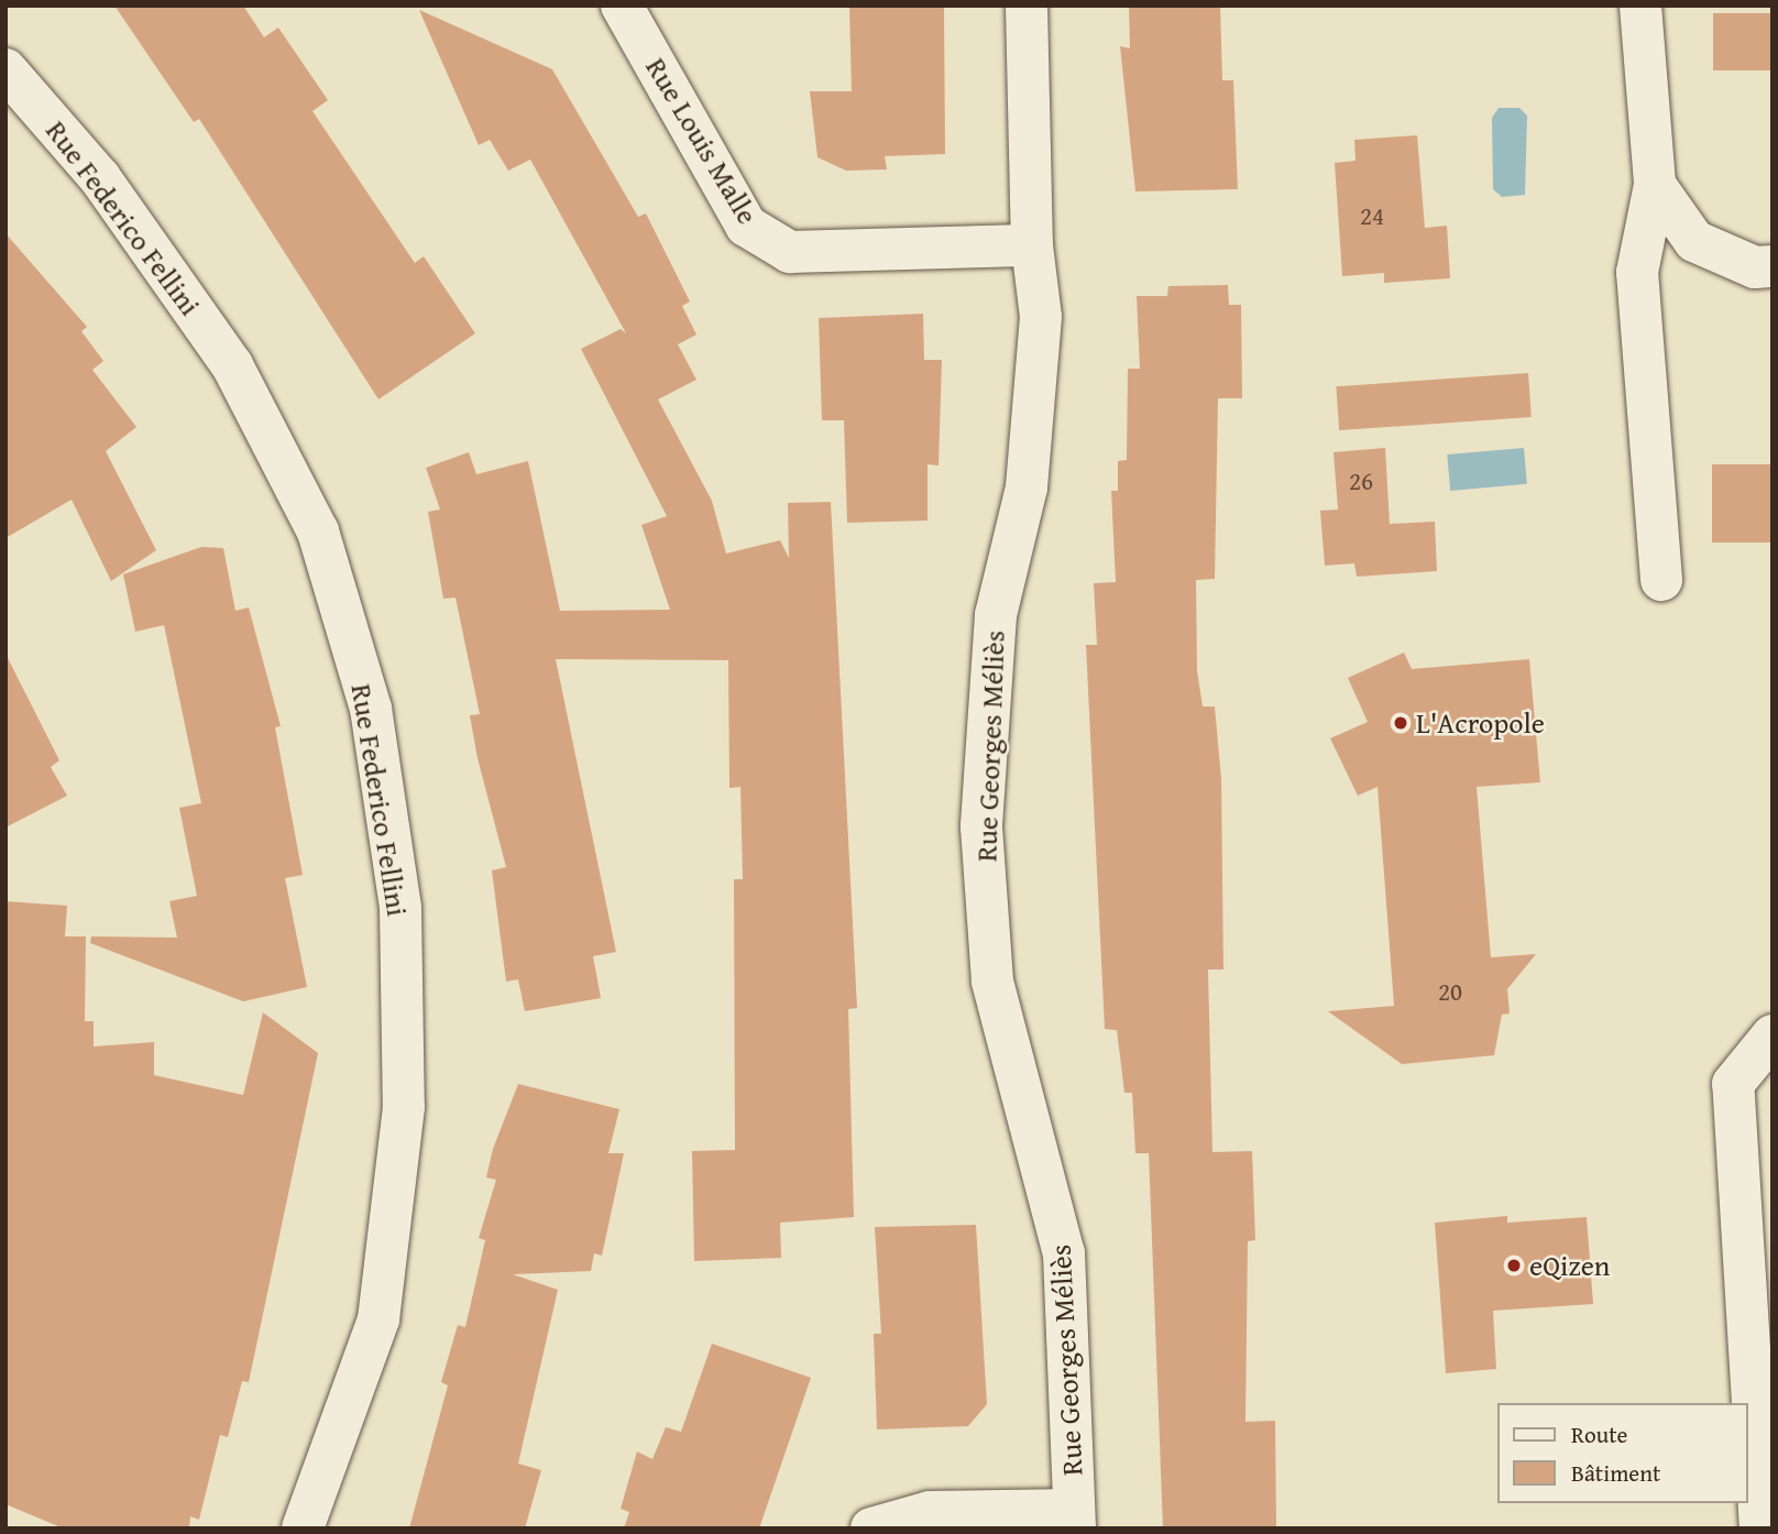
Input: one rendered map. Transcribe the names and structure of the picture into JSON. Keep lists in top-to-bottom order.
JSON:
{
  "streets": {
    "street": ["Rue Louis Malle", "Rue Federico Fellini", "Rue Georges Méliès"]
  },
  "crossings": [
    ["Rue Louis Malle", "Rue Georges Méliès"]
  ],
  "places": ["L'Acropole", "eQizen"],
  "house_numbers": ["24", "26", "20"],
  "legend": ["Route", "Bâtiment"]
}
